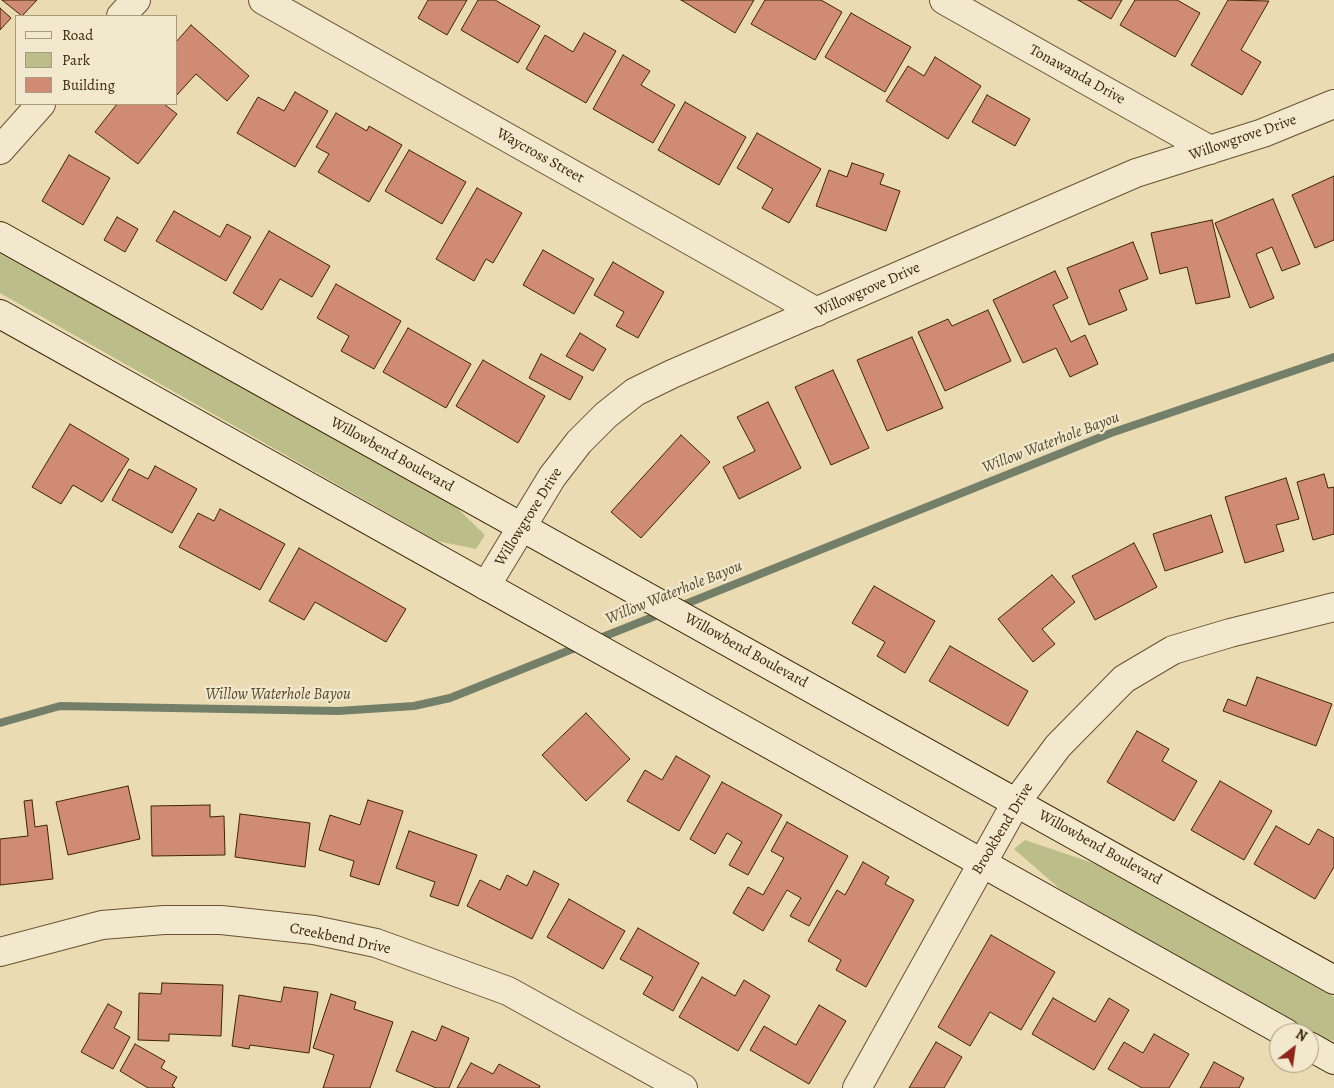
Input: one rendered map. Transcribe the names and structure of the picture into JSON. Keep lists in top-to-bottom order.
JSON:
{
  "streets": {
    "street": [
      "Tonawanda Drive",
      "Willowgrove Drive",
      "Waycross Street",
      "Willowbend Boulevard",
      "Brookbend Drive",
      "Creekbend Drive"
    ]
  },
  "crossings": [
    ["Tonawanda Drive", "Willowgrove Drive"],
    ["Willowgrove Drive", "Waycross Street"],
    ["Willowgrove Drive", "Willowbend Boulevard"],
    ["Willowbend Boulevard", "Brookbend Drive"]
  ],
  "water": ["Willow Waterhole Bayou"],
  "legend": ["Road", "Park", "Building"],
  "north": "top right"
}
